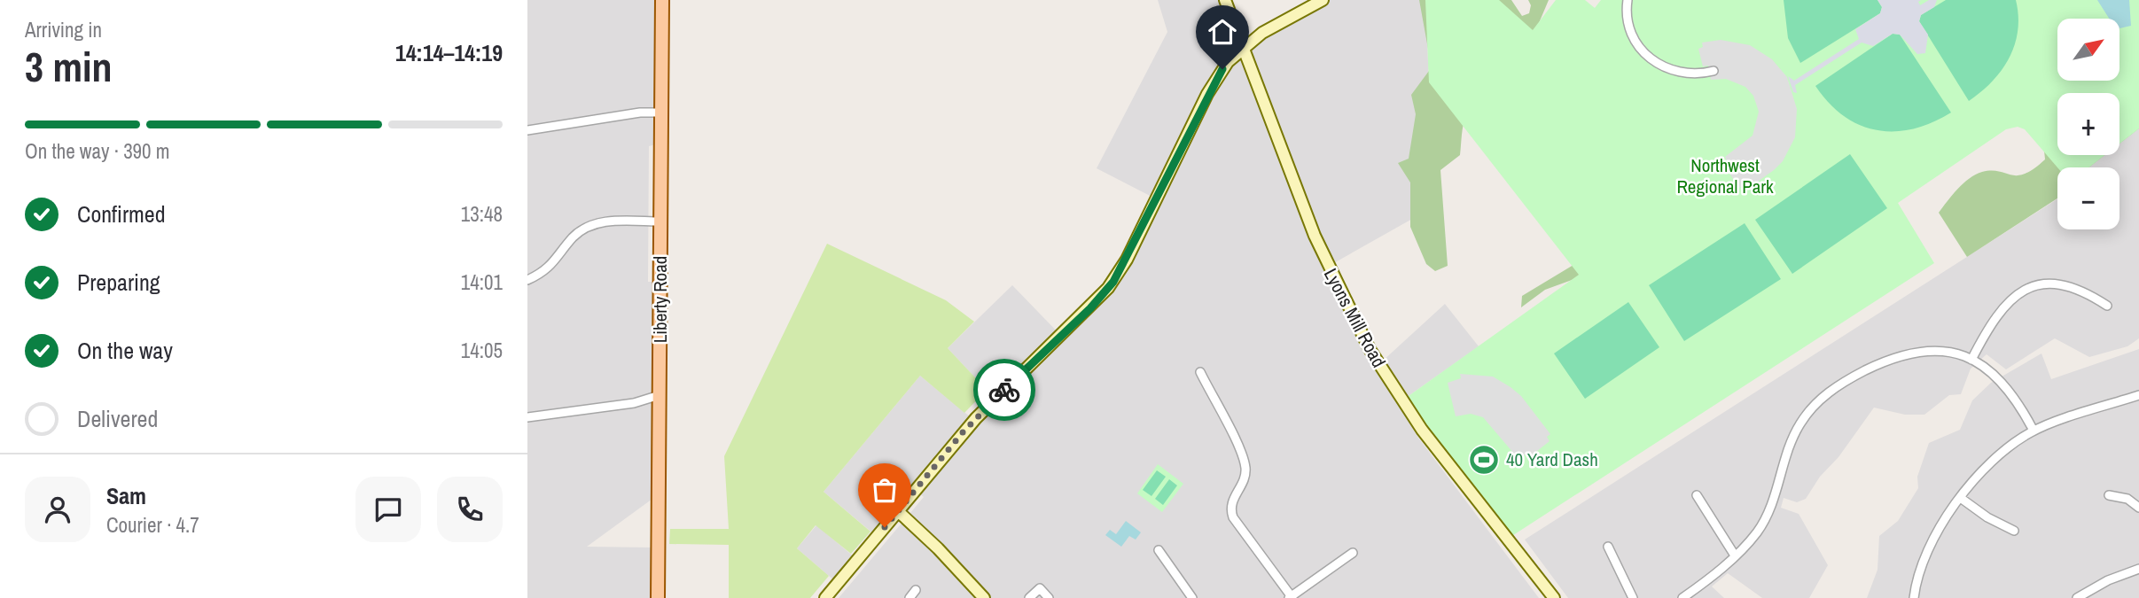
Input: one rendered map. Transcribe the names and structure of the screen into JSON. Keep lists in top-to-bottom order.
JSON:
{
  "streets": {
    "main road": ["Liberty Road"],
    "street": ["Lyons Mill Road"]
  },
  "parks": ["Northwest Regional Park"],
  "places": {
    "sports": ["40 Yard Dash"]
  },
  "north": "top right",
  "page": {
    "heading": ["3 min", "Arriving in", "14:14–14:19"],
    "panel": ["Sam", "Courier · 4.7"],
    "map_buttons": ["+", "−"],
    "bar": "On the way · 390 m",
    "list": [
      ["Confirmed", "13:48"],
      ["Preparing", "14:01"],
      ["On the way", "14:05"],
      "Delivered"
    ]
  }
}
